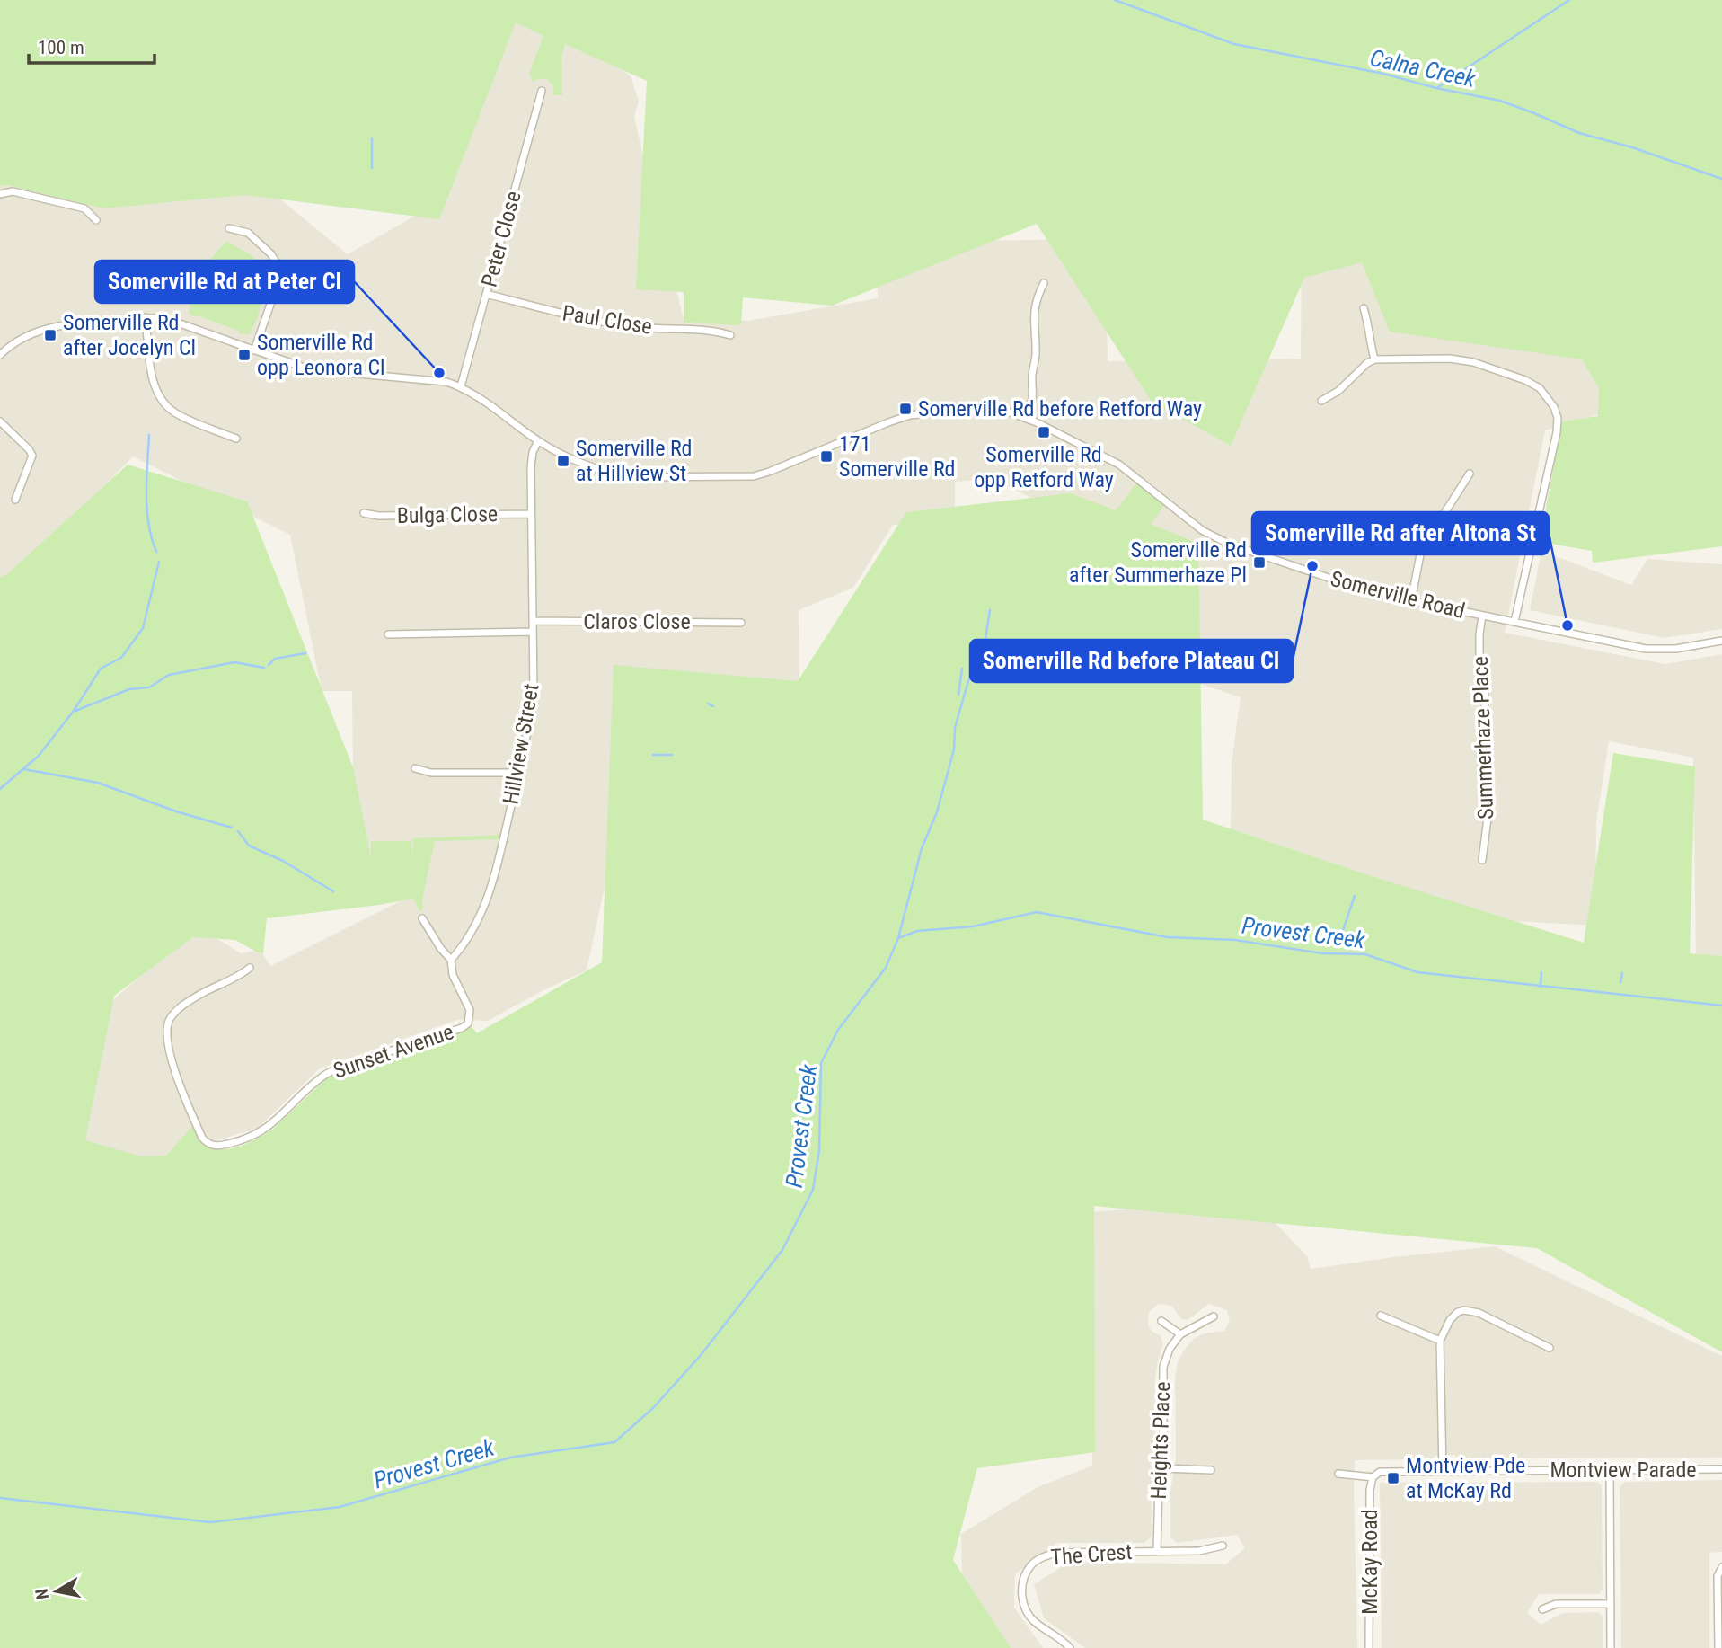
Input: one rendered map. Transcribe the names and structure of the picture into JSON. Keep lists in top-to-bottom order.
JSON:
{
  "streets": {
    "street": [
      "Peter Close",
      "Paul Close",
      "Bulga Close",
      "Somerville Road",
      "Claros Close",
      "Summerhaze Place",
      "Hillview Street",
      "Sunset Avenue",
      "Heights Place",
      "Montview Parade",
      "The Crest",
      "McKay Road"
    ]
  },
  "crossings": [
    ["Peter Close", "Paul Close"],
    ["Peter Close", "Somerville Road"],
    ["Bulga Close", "Hillview Street"],
    ["Somerville Road", "Summerhaze Place"],
    ["Somerville Road", "Hillview Street"],
    ["Claros Close", "Hillview Street"],
    ["Hillview Street", "Sunset Avenue"],
    ["Heights Place", "The Crest"],
    ["Montview Parade", "McKay Road"]
  ],
  "water": ["Calna Creek", "Provest Creek"],
  "places": {
    "transit": [
      "Somerville Rd after Jocelyn Cl",
      "Somerville Rd opp Leonora Cl",
      "Somerville Rd before Retford Way",
      "Somerville Rd opp Retford Way",
      "171 Somerville Rd",
      "Somerville Rd at Hillview St",
      "Somerville Rd after Summerhaze Pl",
      "Montview Pde at McKay Rd"
    ],
    "other": ["Somerville Rd at Peter Cl", "Somerville Rd before Plateau Cl", "Somerville Rd after Altona St"]
  },
  "scale_bar": "100 m",
  "north": "left"
}
